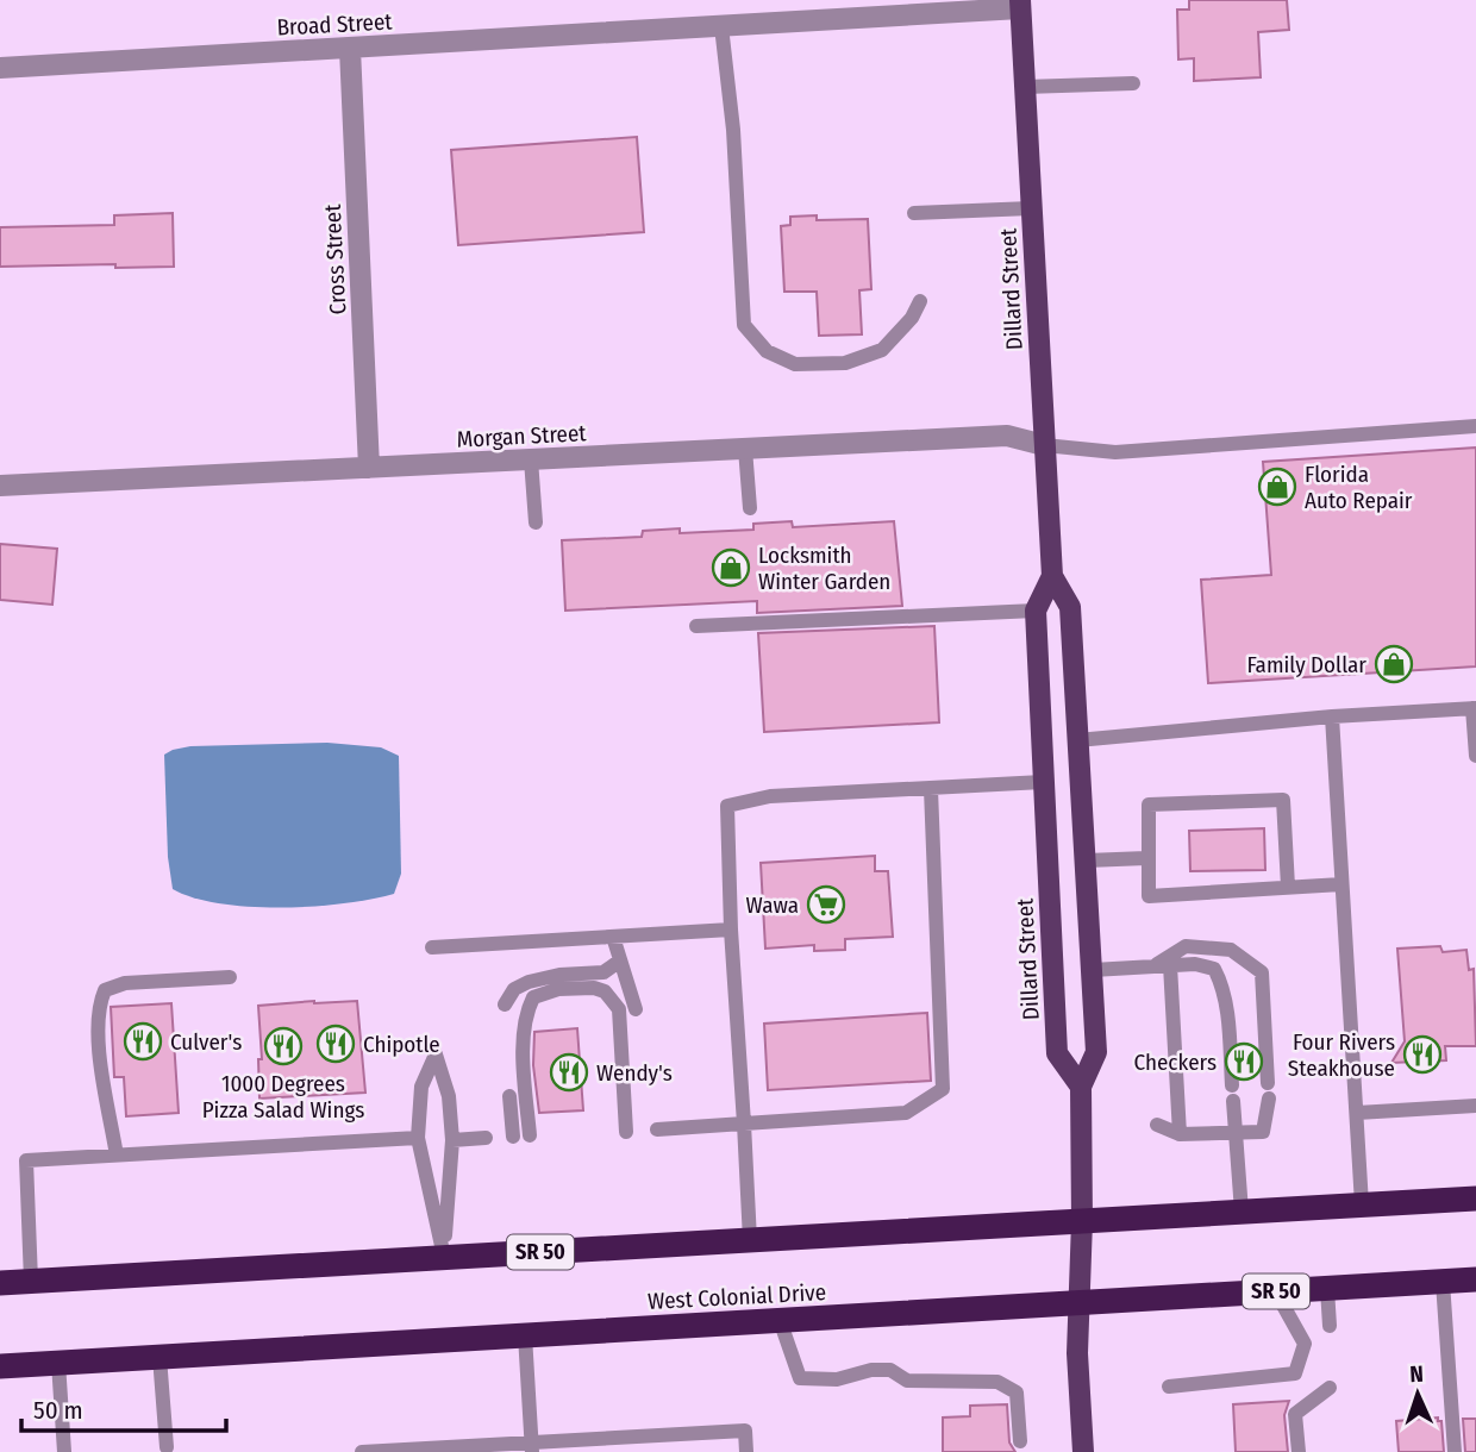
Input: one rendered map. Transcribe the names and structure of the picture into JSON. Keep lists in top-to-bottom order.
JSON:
{
  "streets": {
    "highway": ["SR 50", "West Colonial Drive"],
    "main road": ["Dillard Street"],
    "street": ["Broad Street", "Cross Street", "Morgan Street"]
  },
  "crossings": [
    ["Broad Street", "Cross Street"],
    ["Broad Street", "Dillard Street"],
    ["Cross Street", "Morgan Street"],
    ["Dillard Street", "Morgan Street"],
    ["Dillard Street", "SR 50"],
    ["Dillard Street", "West Colonial Drive"]
  ],
  "places": {
    "shop": ["Florida Auto Repair", "Locksmith Winter Garden", "Family Dollar"],
    "supermarket": ["Wawa"],
    "restaurant": [
      "Culver's",
      "Chipotle",
      "1000 Degrees Pizza Salad Wings",
      "Four Rivers Steakhouse",
      "Checkers",
      "Wendy's"
    ]
  },
  "scale_bar": "50 m",
  "north": "top"
}
